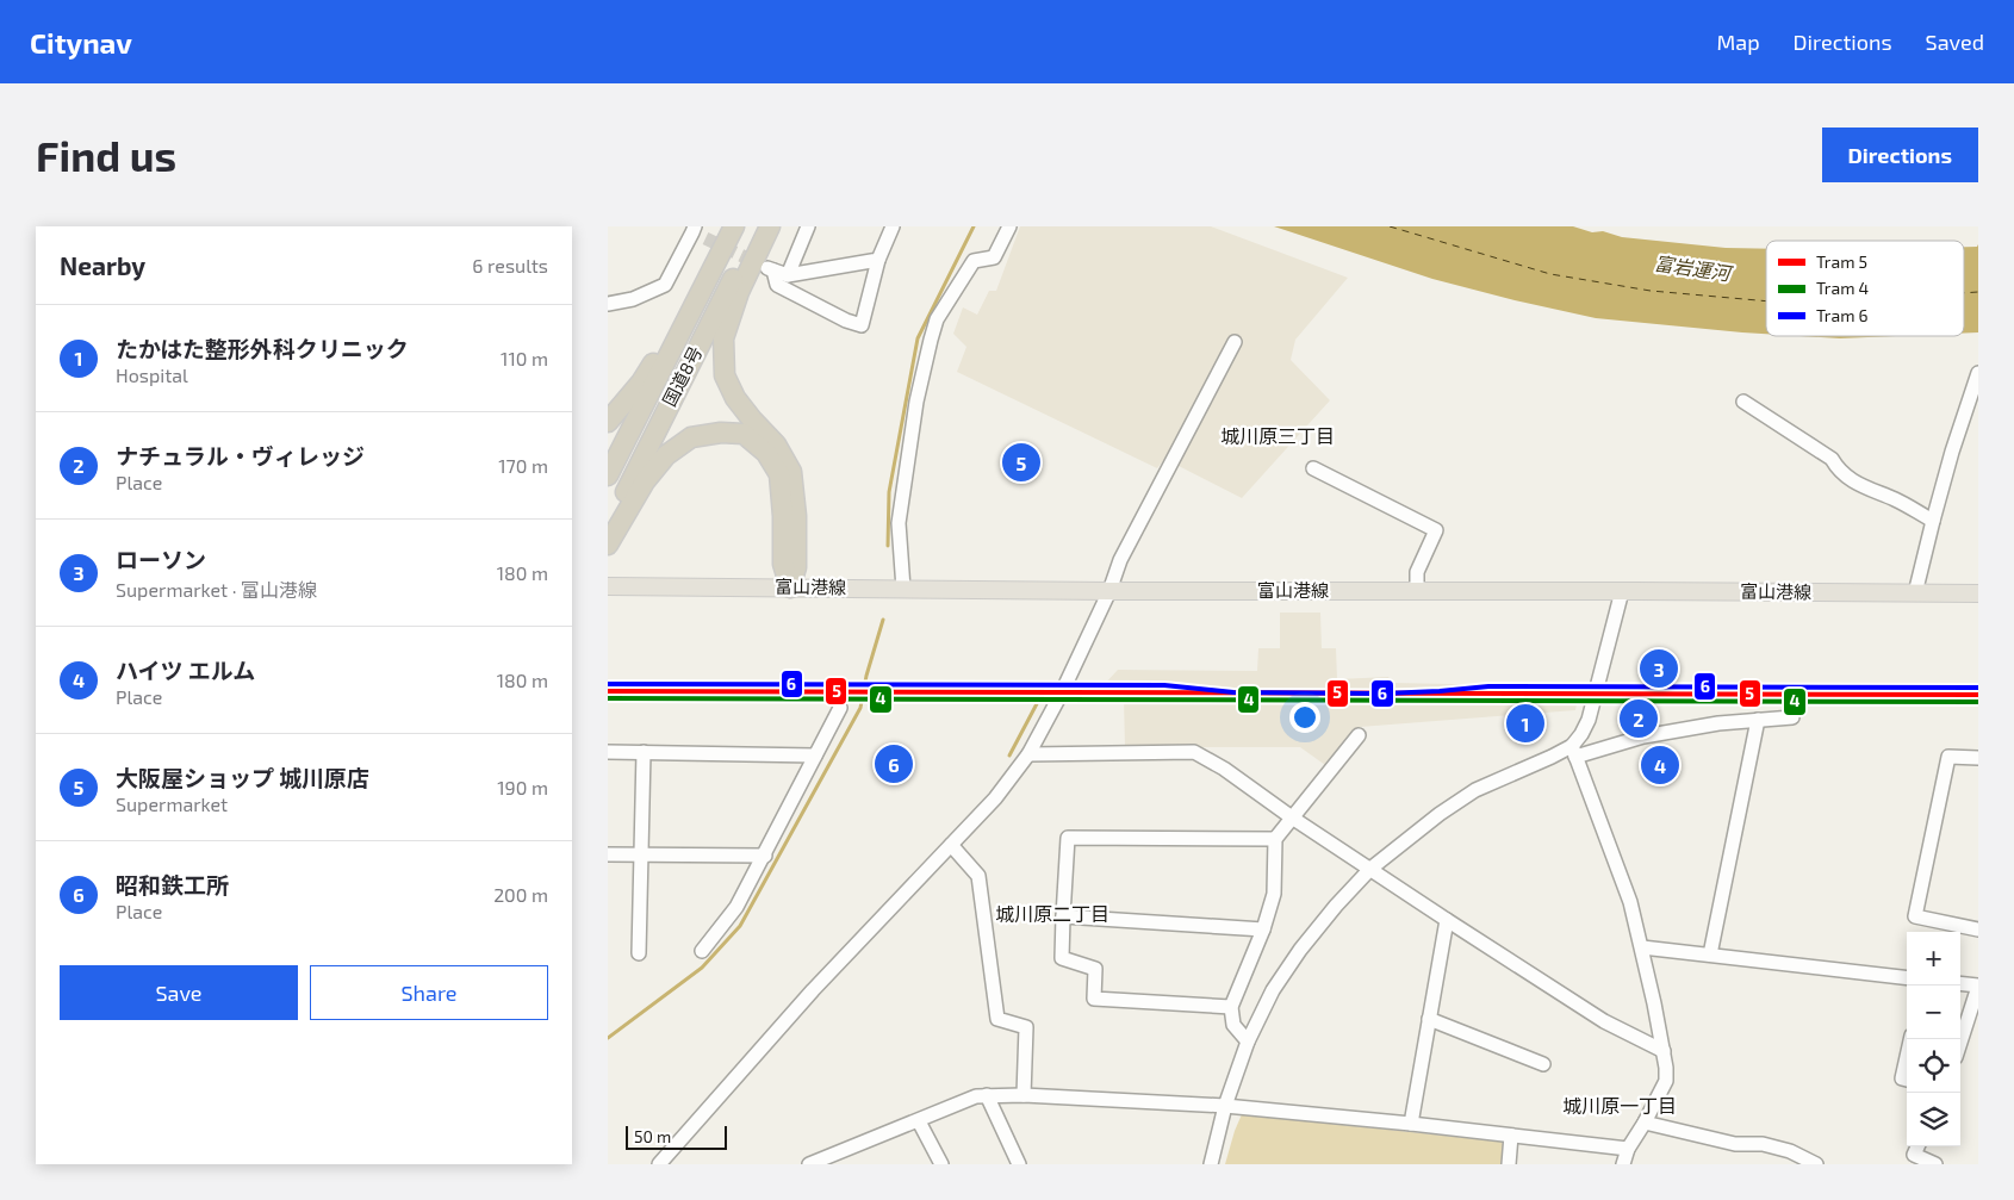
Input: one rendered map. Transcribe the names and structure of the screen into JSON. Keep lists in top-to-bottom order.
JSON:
{
  "streets": {
    "highway": ["国道8号"],
    "main road": ["富山港線"]
  },
  "districts": ["城川原三丁目", "城川原二丁目", "城川原一丁目"],
  "water": ["富岩運河"],
  "lines": ["tram line 6", "tram line 5", "tram line 4"],
  "legend": ["Tram 5", "Tram 4", "Tram 6"],
  "scale_bar": "50 m",
  "page": {
    "header": "Citynav",
    "nav": ["Map", "Directions", "Saved"],
    "buttons": [
      "Directions",
      ["Save", "Share"]
    ],
    "title": "Find us",
    "heading": ["Nearby", "6 results"],
    "list": [
      {
        "mark": "1",
        "name": "たかはた整形外科クリニック",
        "note": "Hospital",
        "value": "110 m"
      },
      {
        "mark": "2",
        "name": "ナチュラル・ヴィレッジ",
        "note": "Place",
        "value": "170 m"
      },
      {
        "mark": "3",
        "name": "ローソン",
        "note": "Supermarket · 富山港線",
        "value": "180 m"
      },
      {
        "mark": "4",
        "name": "ハイツ エルム",
        "note": "Place",
        "value": "180 m"
      },
      {
        "mark": "5",
        "name": "大阪屋ショップ 城川原店",
        "note": "Supermarket",
        "value": "190 m"
      },
      {
        "mark": "6",
        "name": "昭和鉄工所",
        "note": "Place",
        "value": "200 m"
      }
    ],
    "pins": [
      "5",
      "3",
      "2",
      "1",
      "6",
      "4"
    ],
    "map_buttons": ["+", "−"],
    "scale": "50 m"
  }
}
